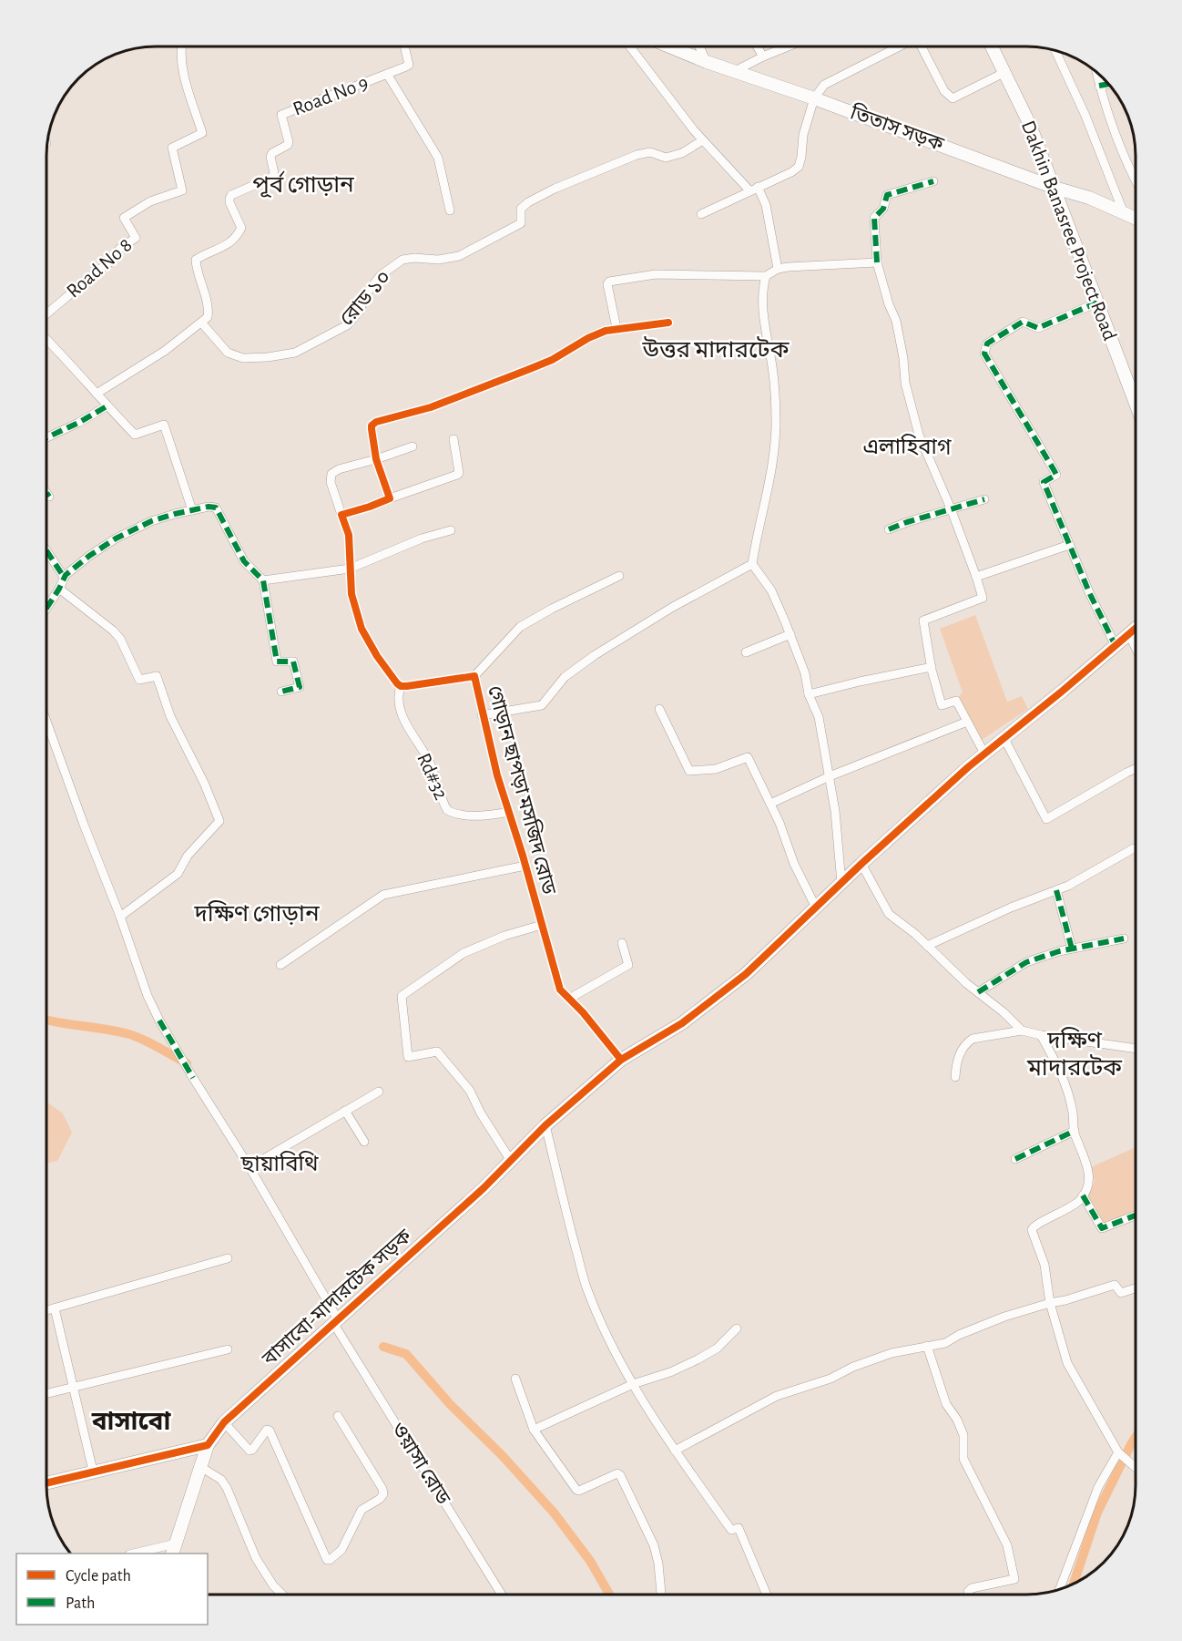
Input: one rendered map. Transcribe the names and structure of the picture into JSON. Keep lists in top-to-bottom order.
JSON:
{
  "streets": {
    "street": [
      "Road No 9",
      "তিতাস সড়ক",
      "Dakhin Banasree Project Road",
      "Road No 8",
      "রোড ১০",
      "Rd#32",
      "গোড়ান ছাপড়া মসজিদ রোড",
      "বাসাবো-মাদারটেক সড়ক",
      "ওয়াসা রোড"
    ]
  },
  "crossings": [
    ["Road No 9", "রোড ১০"],
    ["তিতাস সড়ক", "Dakhin Banasree Project Road"],
    ["Rd#32", "গোড়ান ছাপড়া মসজিদ রোড"],
    ["গোড়ান ছাপড়া মসজিদ রোড", "বাসাবো-মাদারটেক সড়ক"],
    ["বাসাবো-মাদারটেক সড়ক", "ওয়াসা রোড"]
  ],
  "districts": [
    "পূর্ব গোড়ান",
    "উত্তর মাদারটেক",
    "এলাহিবাগ",
    "দক্ষিণ গোড়ান",
    "দক্ষিণ মাদারটেক",
    "ছায়াবিথি",
    "বাসাবো"
  ],
  "legend": ["Cycle path", "Path"]
}
